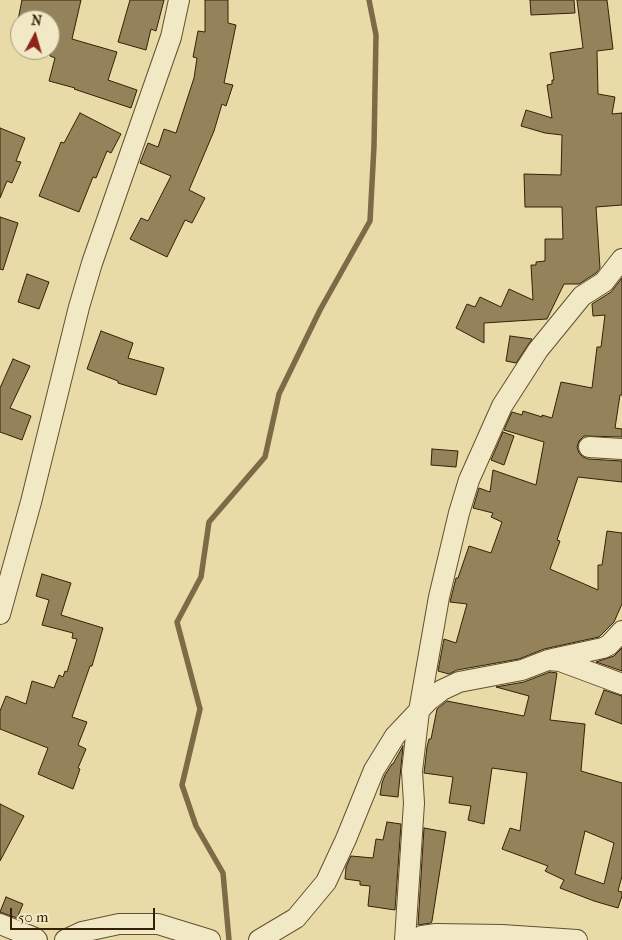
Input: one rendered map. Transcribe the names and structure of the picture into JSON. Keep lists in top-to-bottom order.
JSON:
{
  "scale_bar": "50 m",
  "north": "top"
}
